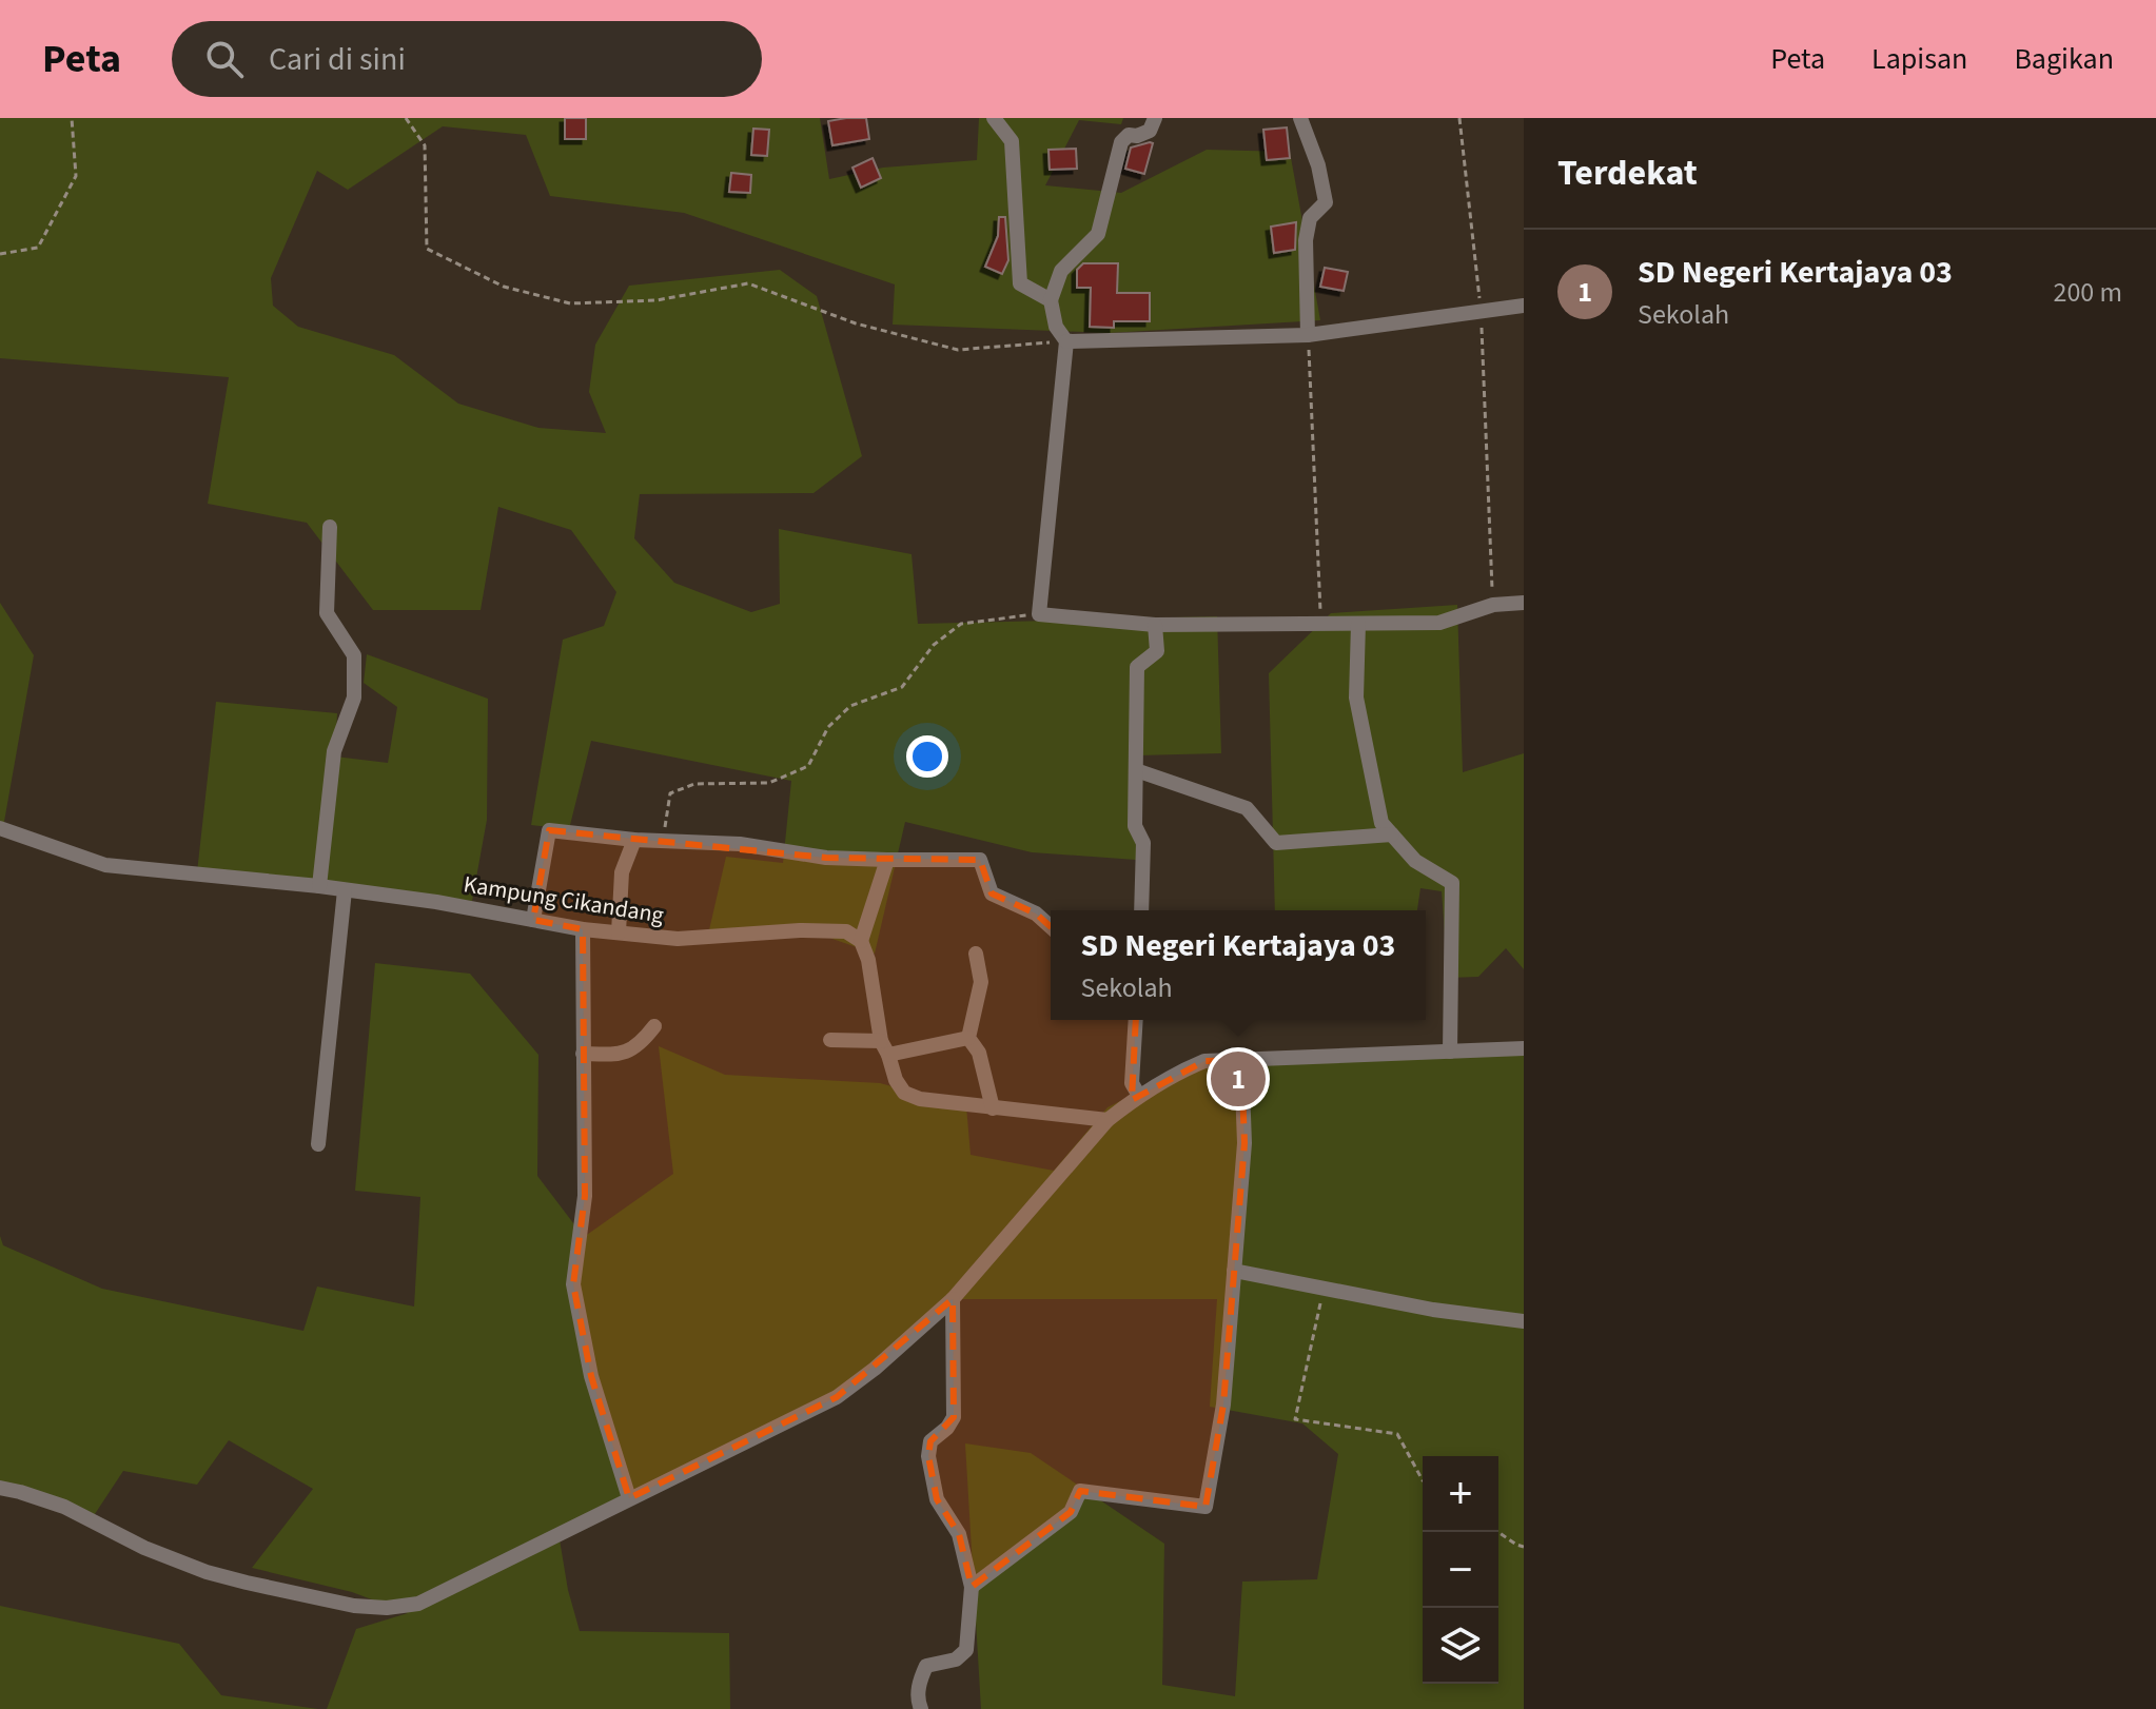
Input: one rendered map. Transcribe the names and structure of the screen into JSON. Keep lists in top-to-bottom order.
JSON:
{
  "streets": {
    "street": ["Kampung Cikandang"]
  },
  "page": {
    "header": "Peta",
    "search": "Cari di sini",
    "nav": ["Peta", "Lapisan", "Bagikan"],
    "heading": "Terdekat",
    "list": [
      {
        "mark": "1",
        "name": "SD Negeri Kertajaya 03",
        "note": "Sekolah",
        "value": "200 m"
      }
    ],
    "popup": ["SD Negeri Kertajaya 03", "Sekolah"],
    "pins": "1",
    "map_buttons": ["+", "−"]
  }
}
